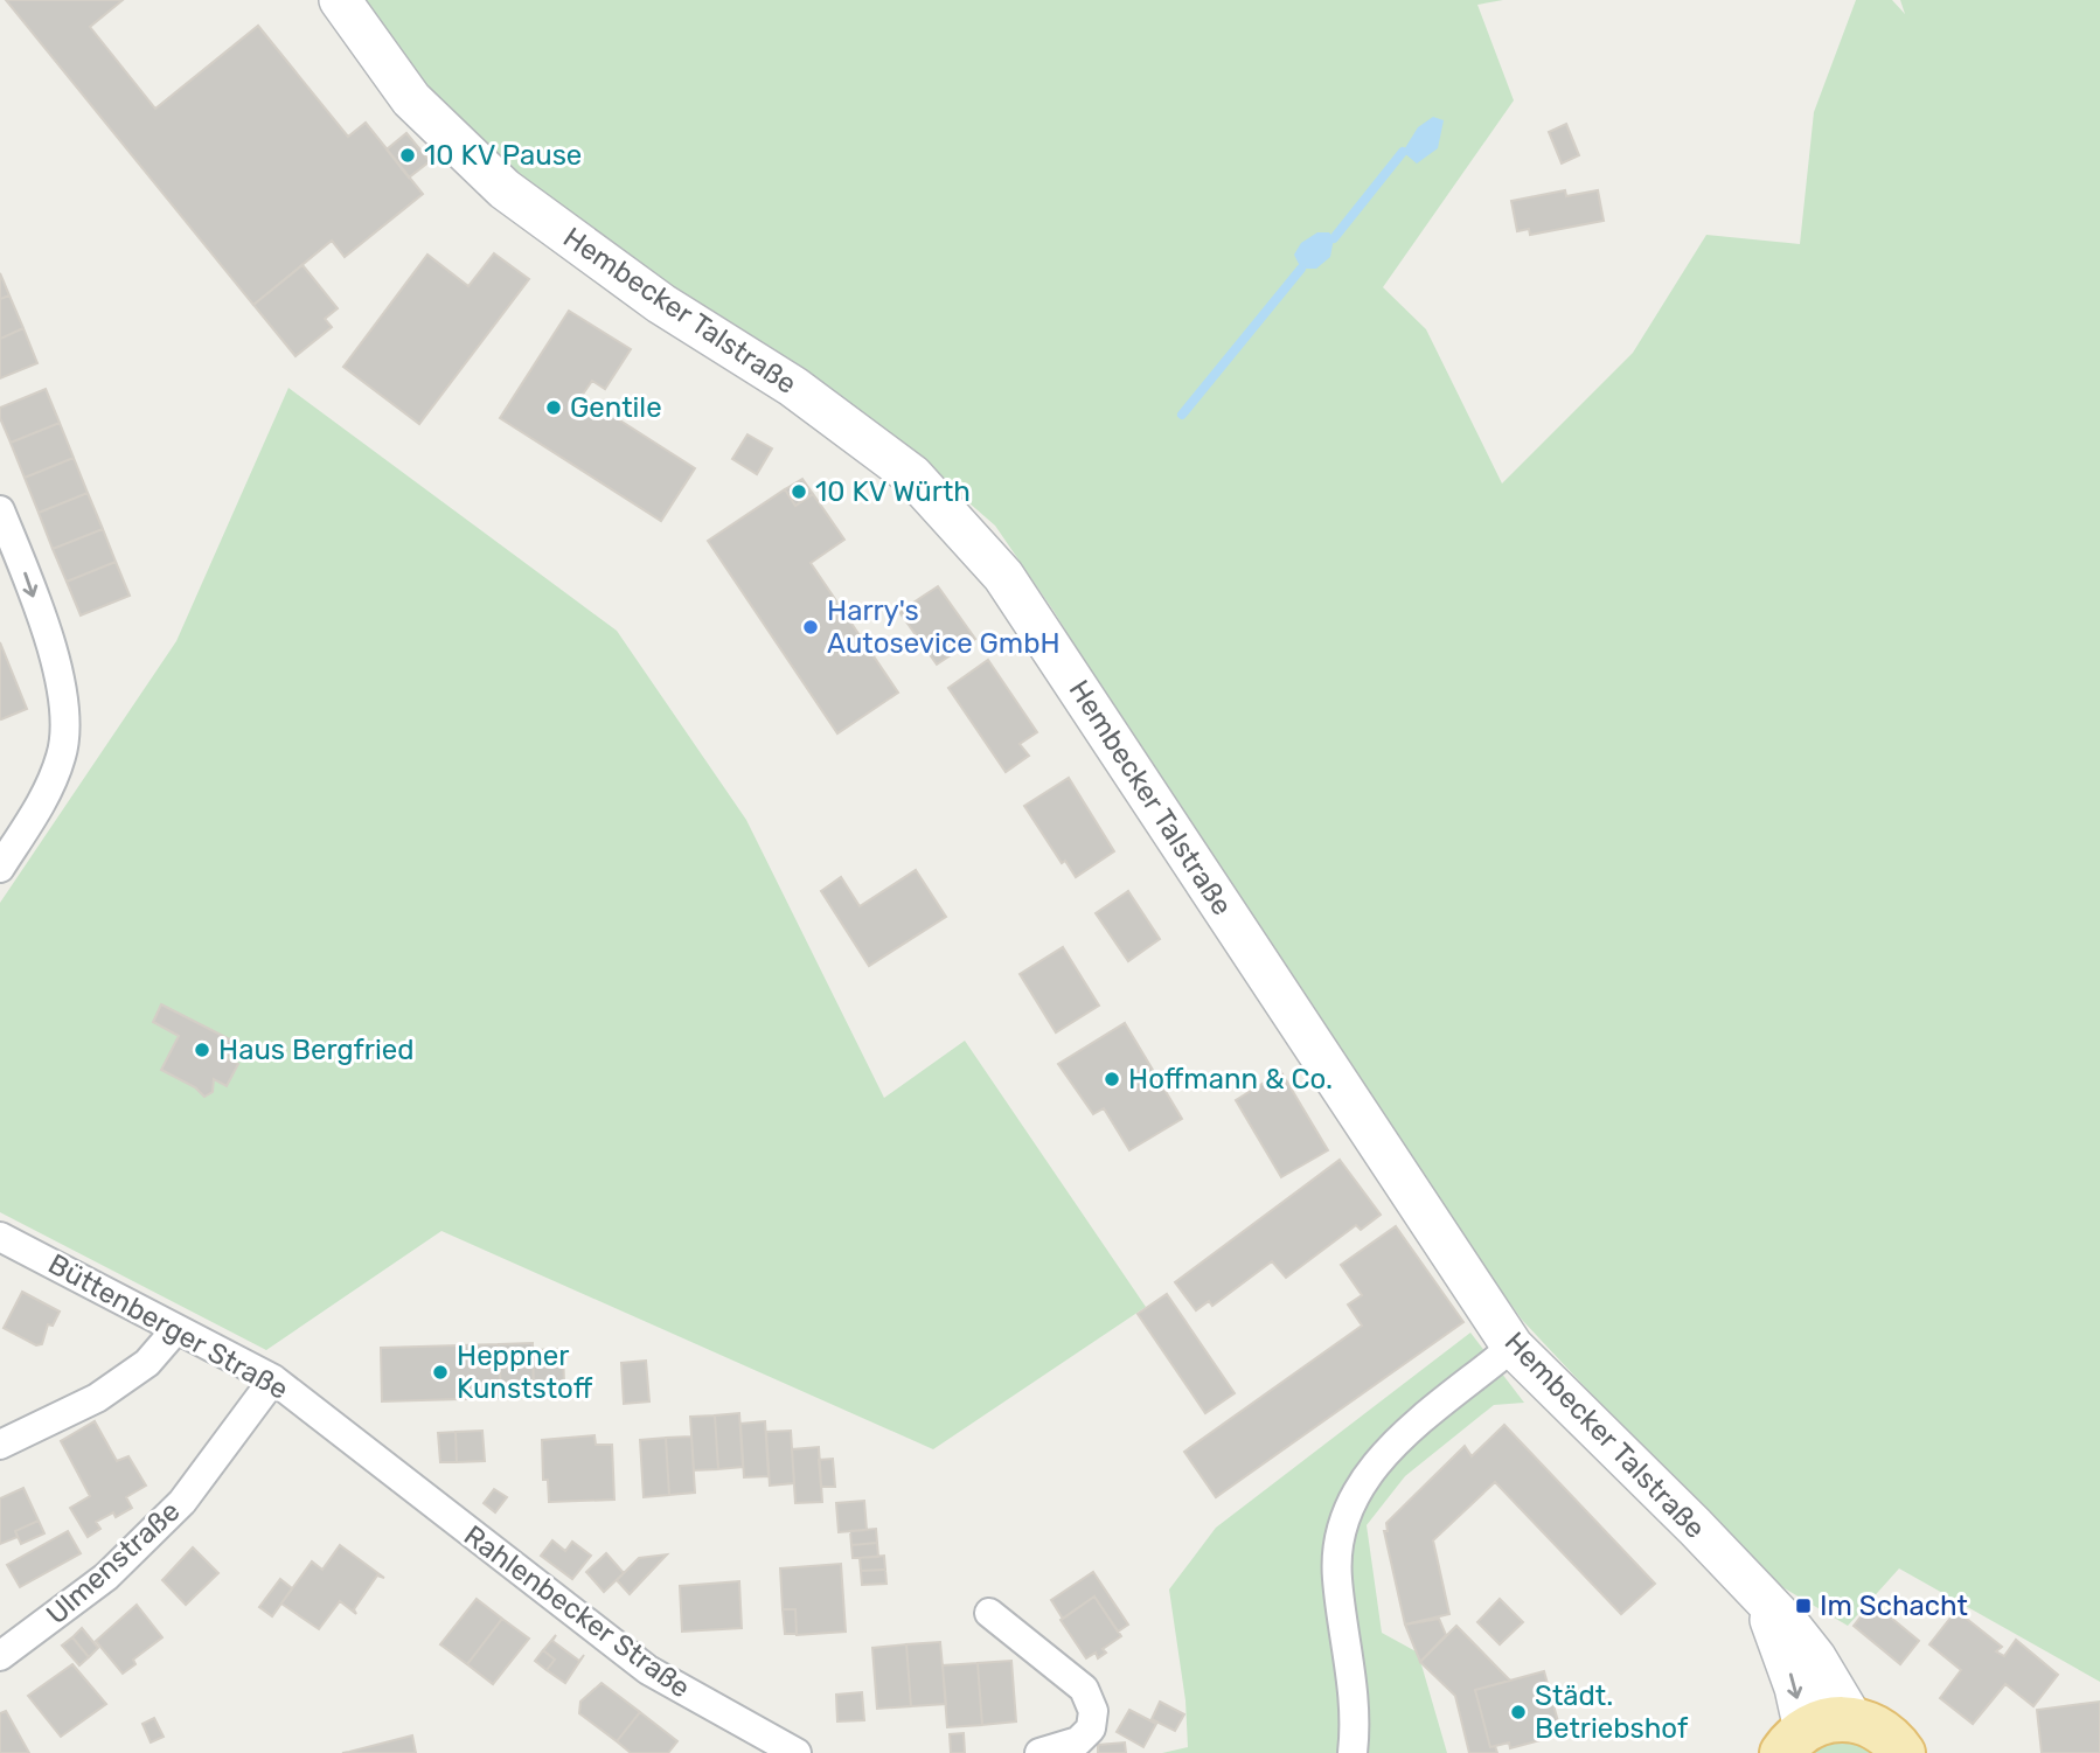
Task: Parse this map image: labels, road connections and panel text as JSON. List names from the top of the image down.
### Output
{
  "streets": {
    "street": [
      "Hembecker Talstraße",
      "Büttenberger Straße",
      "Ulmenstraße",
      "Rahlenbecker Straße"
    ]
  },
  "crossings": [
    ["Büttenberger Straße", "Ulmenstraße"],
    ["Büttenberger Straße", "Rahlenbecker Straße"]
  ],
  "places": {
    "other": [
      "10 KV Pause",
      "Gentile",
      "10 KV Würth",
      "Harry's Autosevice GmbH",
      "Haus Bergfried",
      "Hoffmann & Co.",
      "Heppner Kunststoff",
      "Städt. Betriebshof"
    ],
    "transit": ["Im Schacht"]
  }
}
